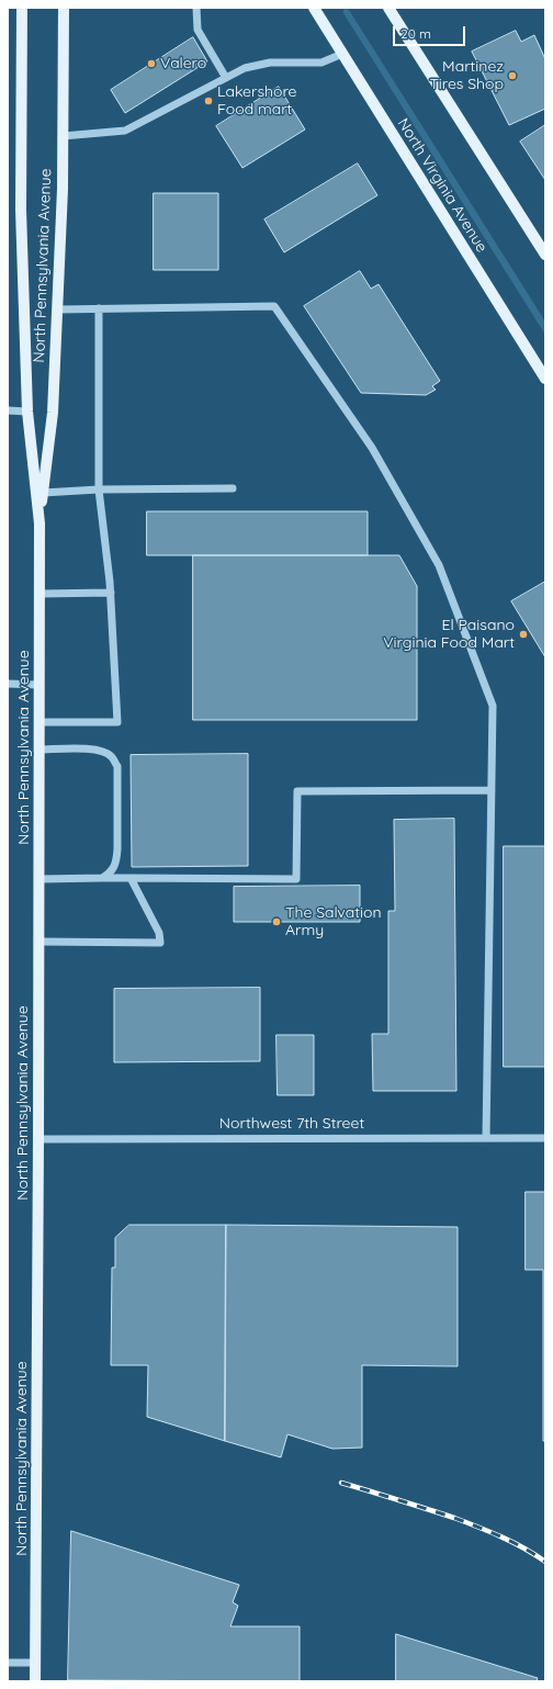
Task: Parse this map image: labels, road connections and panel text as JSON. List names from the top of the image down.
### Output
{
  "streets": {
    "main road": ["North Virginia Avenue", "North Pennsylvania Avenue"],
    "street": ["Northwest 7th Street"]
  },
  "crossings": [
    ["North Pennsylvania Avenue", "Northwest 7th Street"]
  ],
  "places": [
    "Valero",
    "Martinez Tires Shop",
    "Lakershore Food mart",
    "El Paisano Virginia Food Mart",
    "The Salvation Army"
  ],
  "scale_bar": "20 m"
}
